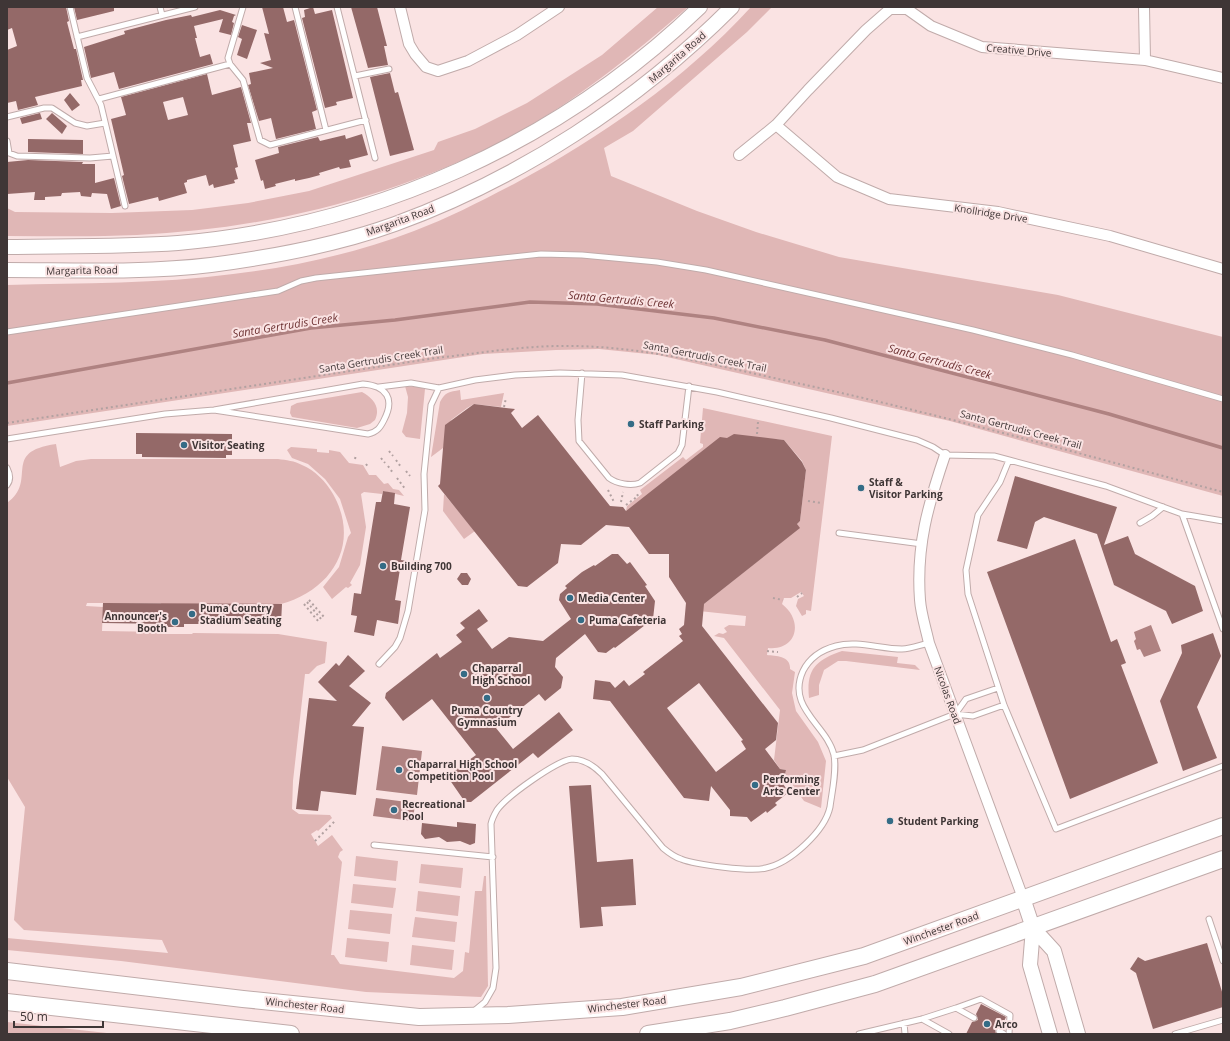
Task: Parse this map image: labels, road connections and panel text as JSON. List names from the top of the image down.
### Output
{
  "streets": {
    "main road": ["Margarita Road", "Nicolas Road", "Winchester Road"],
    "street": ["Creative Drive", "Knollridge Drive"],
    "path": ["Santa Gertrudis Creek Trail"]
  },
  "crossings": [
    ["Creative Drive", "Knollridge Drive"],
    ["Nicolas Road", "Winchester Road"]
  ],
  "water": ["Santa Gertrudis Creek"],
  "places": [
    "Staff Parking",
    "Visitor Seating",
    "Staff & Visitor Parking",
    "Building 700",
    "Media Center",
    "Puma Country Stadium Seating",
    "Puma Cafeteria",
    "Announcer's Booth",
    "Chaparral High School",
    "Puma Country Gymnasium",
    "Chaparral High School Competition Pool",
    "Performing Arts Center",
    "Recreational Pool",
    "Student Parking",
    "Arco"
  ],
  "scale_bar": "50 m"
}
